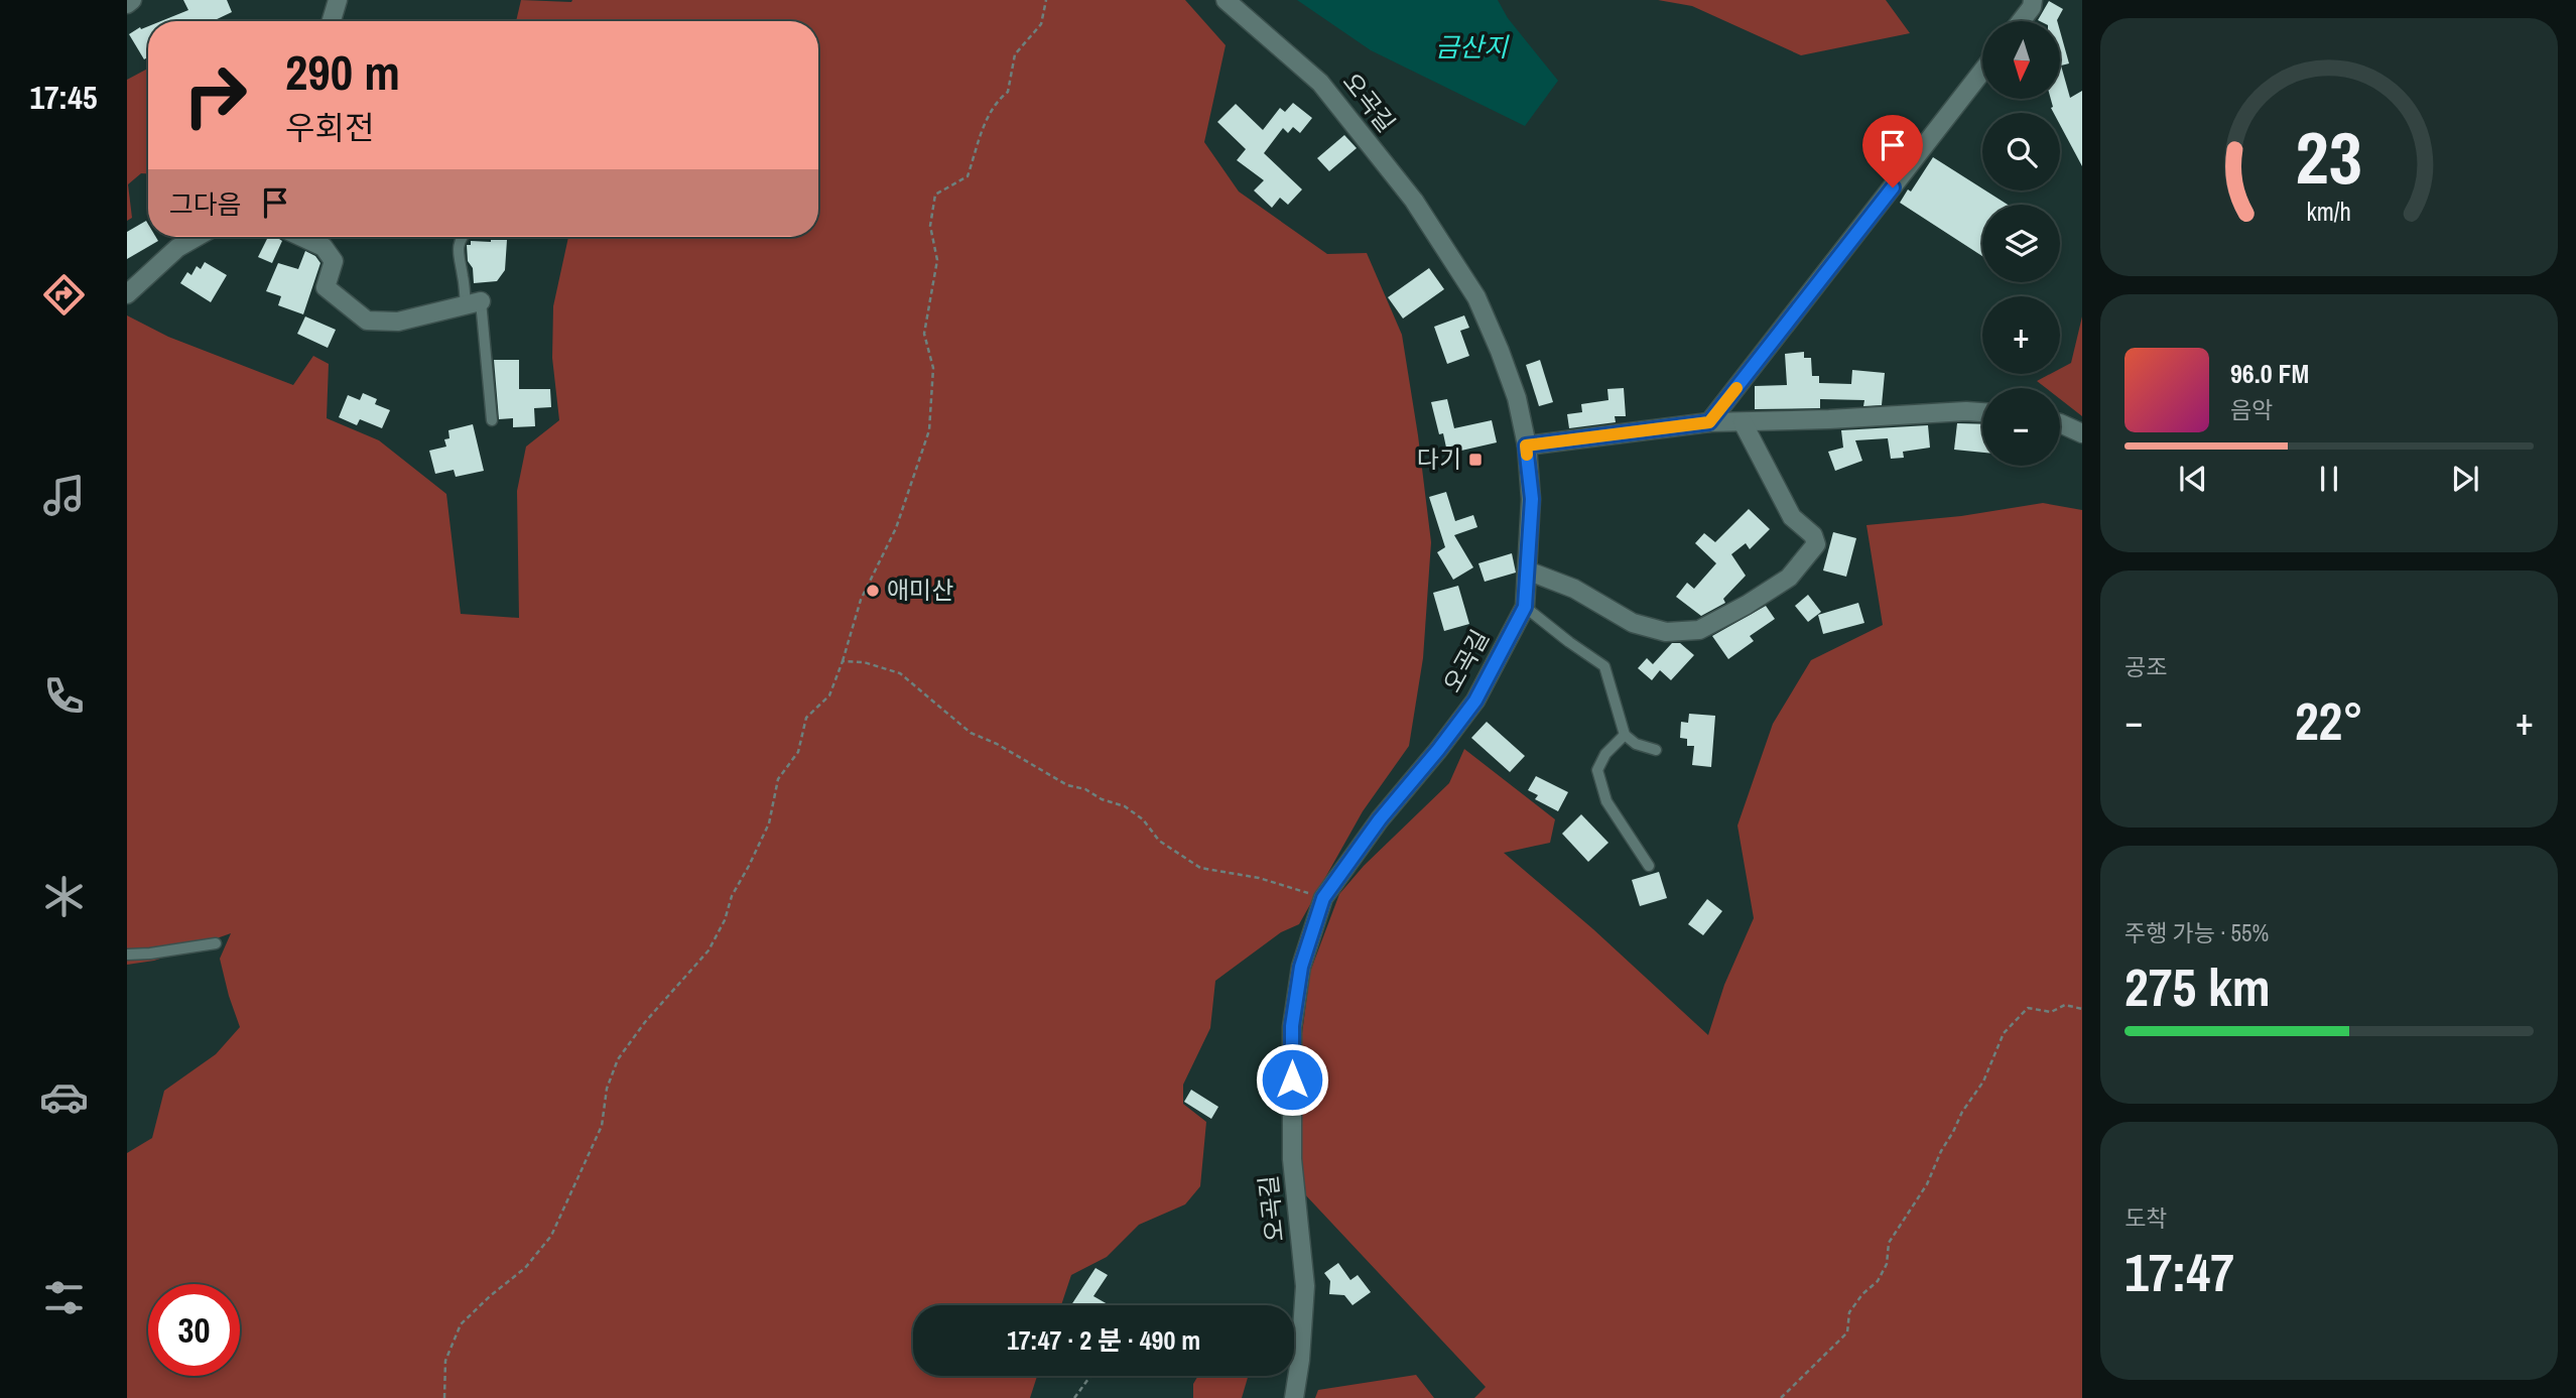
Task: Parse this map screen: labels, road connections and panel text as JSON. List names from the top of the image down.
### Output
{
  "streets": {
    "street": ["오곡길"]
  },
  "water": ["금산지"],
  "places": {
    "transit": ["다기"],
    "other": ["애미산"]
  },
  "north": "bottom",
  "page": {
    "tabs": "17:45",
    "map_buttons": ["+", "−"],
    "turn": ["290 m", "우회전"],
    "then": "그다음",
    "song": ["96.0 FM", "음악"],
    "tile": [
      "공조",
      ["주행 가능 · 55%", "275 km"],
      ["도착", "17:47"]
    ],
    "heat": ["−", "22°", "+"],
    "limit": "30",
    "trip": "17:47 · 2 분 · 490 m",
    "gauge": ["23", "km/h"]
  }
}
